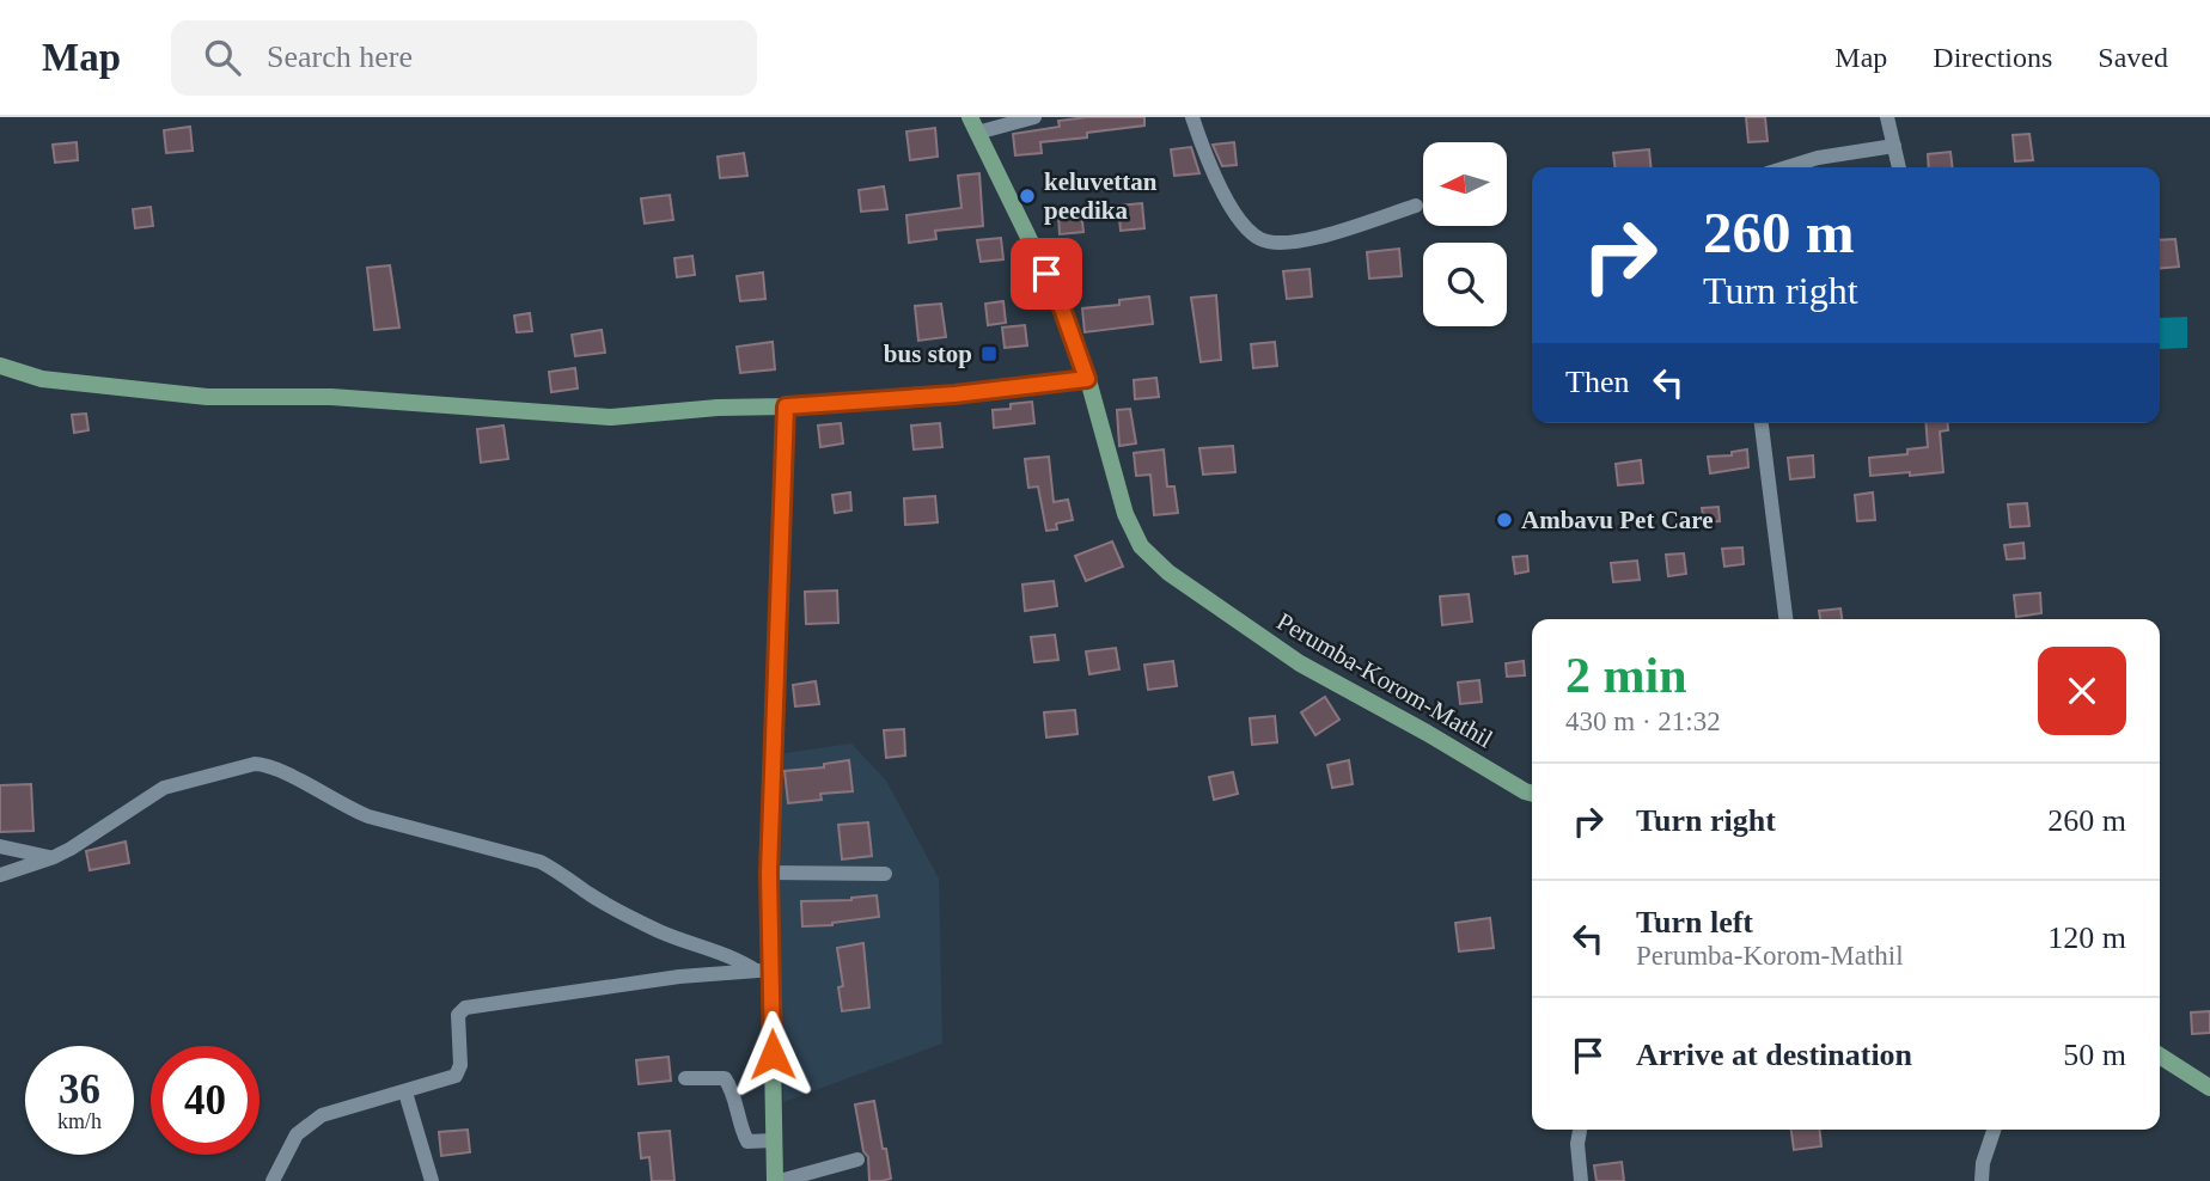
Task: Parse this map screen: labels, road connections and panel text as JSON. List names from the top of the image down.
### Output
{
  "streets": {
    "street": ["Perumba-Korom-Mathil"]
  },
  "places": {
    "other": ["keluvettan peedika", "Ambavu Pet Care"],
    "transit": ["bus stop"]
  },
  "north": "left",
  "page": {
    "header": "Map",
    "search": "Search here",
    "nav": ["Map", "Directions", "Saved"],
    "turn": ["260 m", "Turn right"],
    "then": "Then",
    "heading": ["2 min", "430 m · 21:32"],
    "list": [
      {
        "name": "Turn right",
        "value": "260 m"
      },
      {
        "name": "Turn left",
        "note": "Perumba-Korom-Mathil",
        "value": "120 m"
      },
      {
        "name": "Arrive at destination",
        "value": "50 m"
      }
    ],
    "speed": "36 km/h",
    "limit": "40"
  }
}
